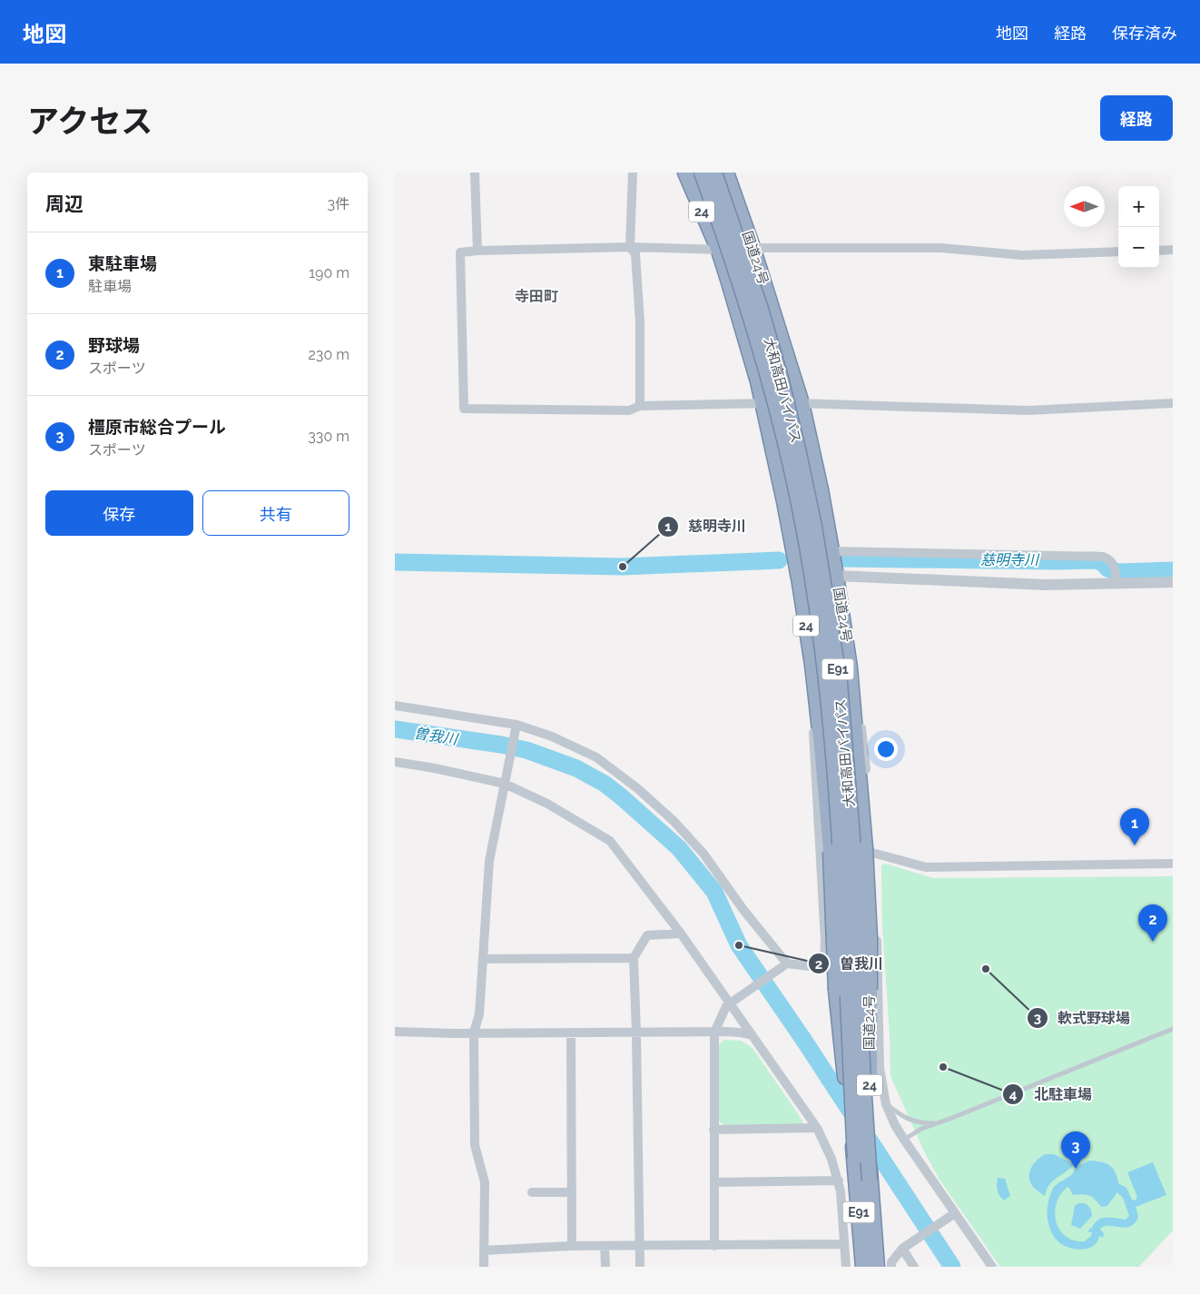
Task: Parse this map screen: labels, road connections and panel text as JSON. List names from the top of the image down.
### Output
{
  "streets": {
    "highway": [
      "24",
      "国道24号",
      "大和高田バイパス",
      "E91"
    ]
  },
  "crossings": [
    ["国道24号", "大和高田バイパス"]
  ],
  "districts": ["寺田町"],
  "water": ["慈明寺川", "曽我川"],
  "places": [
    "慈明寺川",
    "曽我川",
    "軟式野球場",
    "北駐車場"
  ],
  "north": "left",
  "page": {
    "header": "地図",
    "nav": ["地図", "経路", "保存済み"],
    "title": "アクセス",
    "buttons": [
      "経路",
      ["保存", "共有"]
    ],
    "heading": ["周辺", "3件"],
    "map_buttons": ["+", "−"],
    "list": [
      {
        "mark": "1",
        "name": "東駐車場",
        "note": "駐車場",
        "value": "190 m"
      },
      {
        "mark": "2",
        "name": "野球場",
        "note": "スポーツ",
        "value": "230 m"
      },
      {
        "mark": "3",
        "name": "橿原市総合プール",
        "note": "スポーツ",
        "value": "330 m"
      }
    ],
    "pins": ["1", "2", "3"]
  }
}
